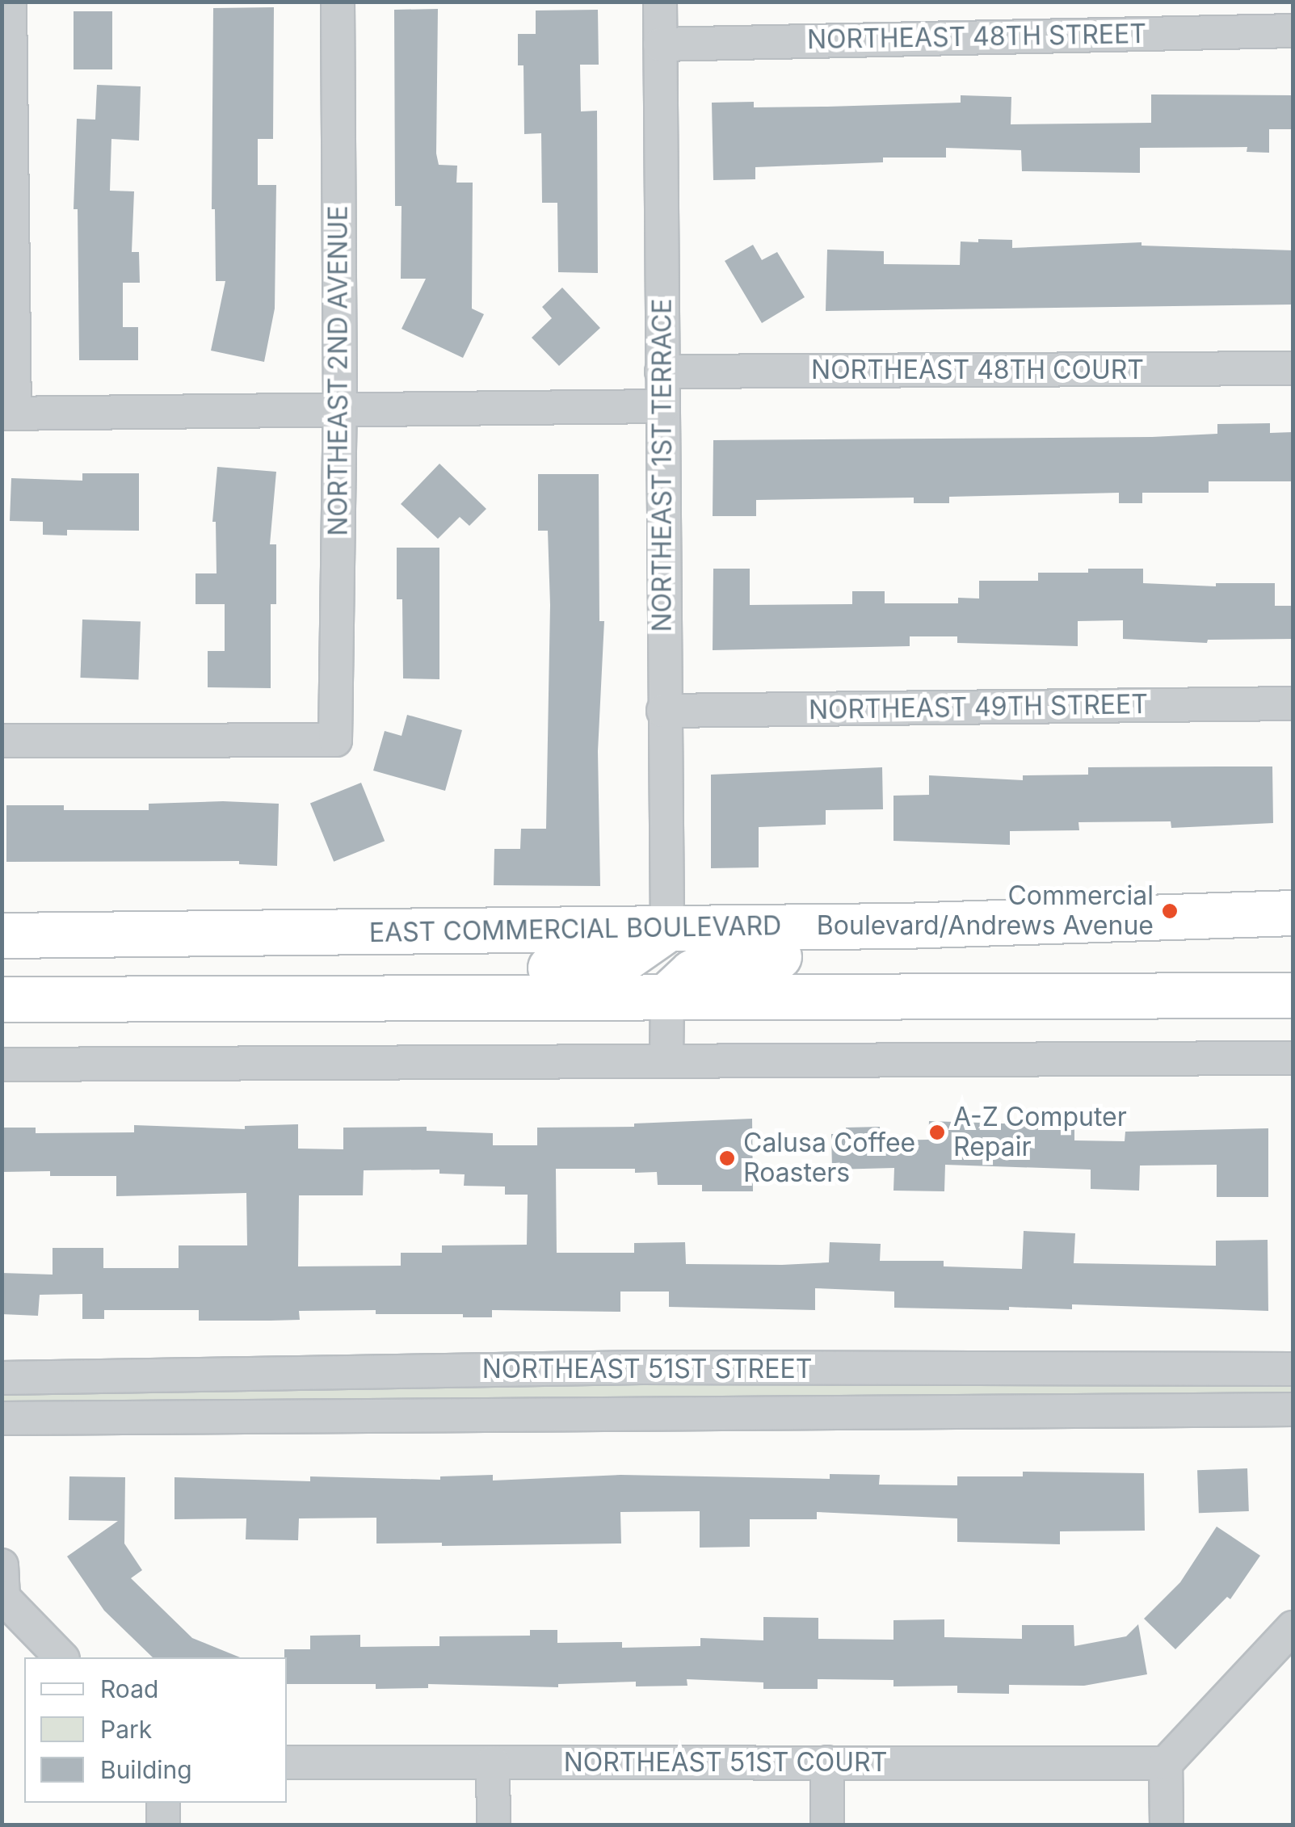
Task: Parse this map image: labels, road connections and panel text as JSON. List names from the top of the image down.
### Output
{
  "streets": {
    "main road": ["EAST COMMERCIAL BOULEVARD"],
    "street": [
      "NORTHEAST 48TH STREET",
      "NORTHEAST 48TH COURT",
      "NORTHEAST 2ND AVENUE",
      "NORTHEAST 1ST TERRACE",
      "NORTHEAST 49TH STREET",
      "NORTHEAST 51ST STREET",
      "NORTHEAST 51ST COURT"
    ]
  },
  "crossings": [
    ["NORTHEAST 48TH STREET", "NORTHEAST 1ST TERRACE"],
    ["NORTHEAST 48TH COURT", "NORTHEAST 1ST TERRACE"],
    ["NORTHEAST 1ST TERRACE", "NORTHEAST 49TH STREET"],
    ["NORTHEAST 1ST TERRACE", "EAST COMMERCIAL BOULEVARD"]
  ],
  "places": ["Commercial Boulevard/Andrews Avenue", "A-Z Computer Repair", "Calusa Coffee Roasters"],
  "legend": ["Road", "Park", "Building"]
}
